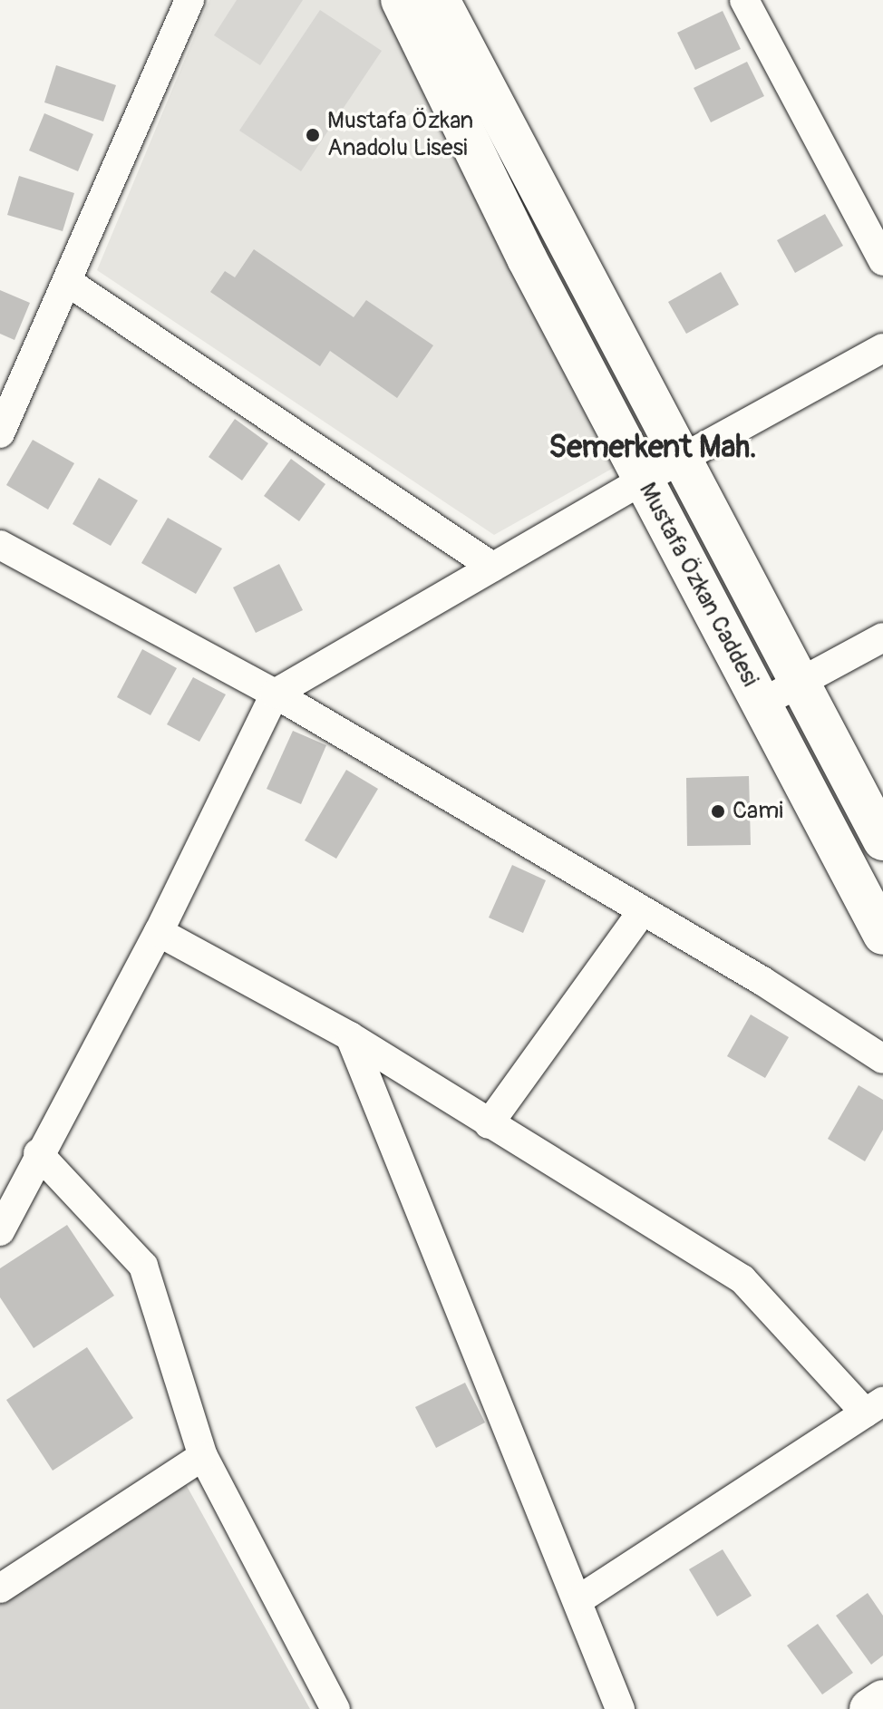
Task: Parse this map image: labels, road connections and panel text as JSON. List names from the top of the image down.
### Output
{
  "streets": {
    "main road": ["Mustafa Özkan Caddesi"]
  },
  "districts": ["Semerkent Mah."],
  "places": ["Mustafa Özkan Anadolu Lisesi", "Cami"]
}
